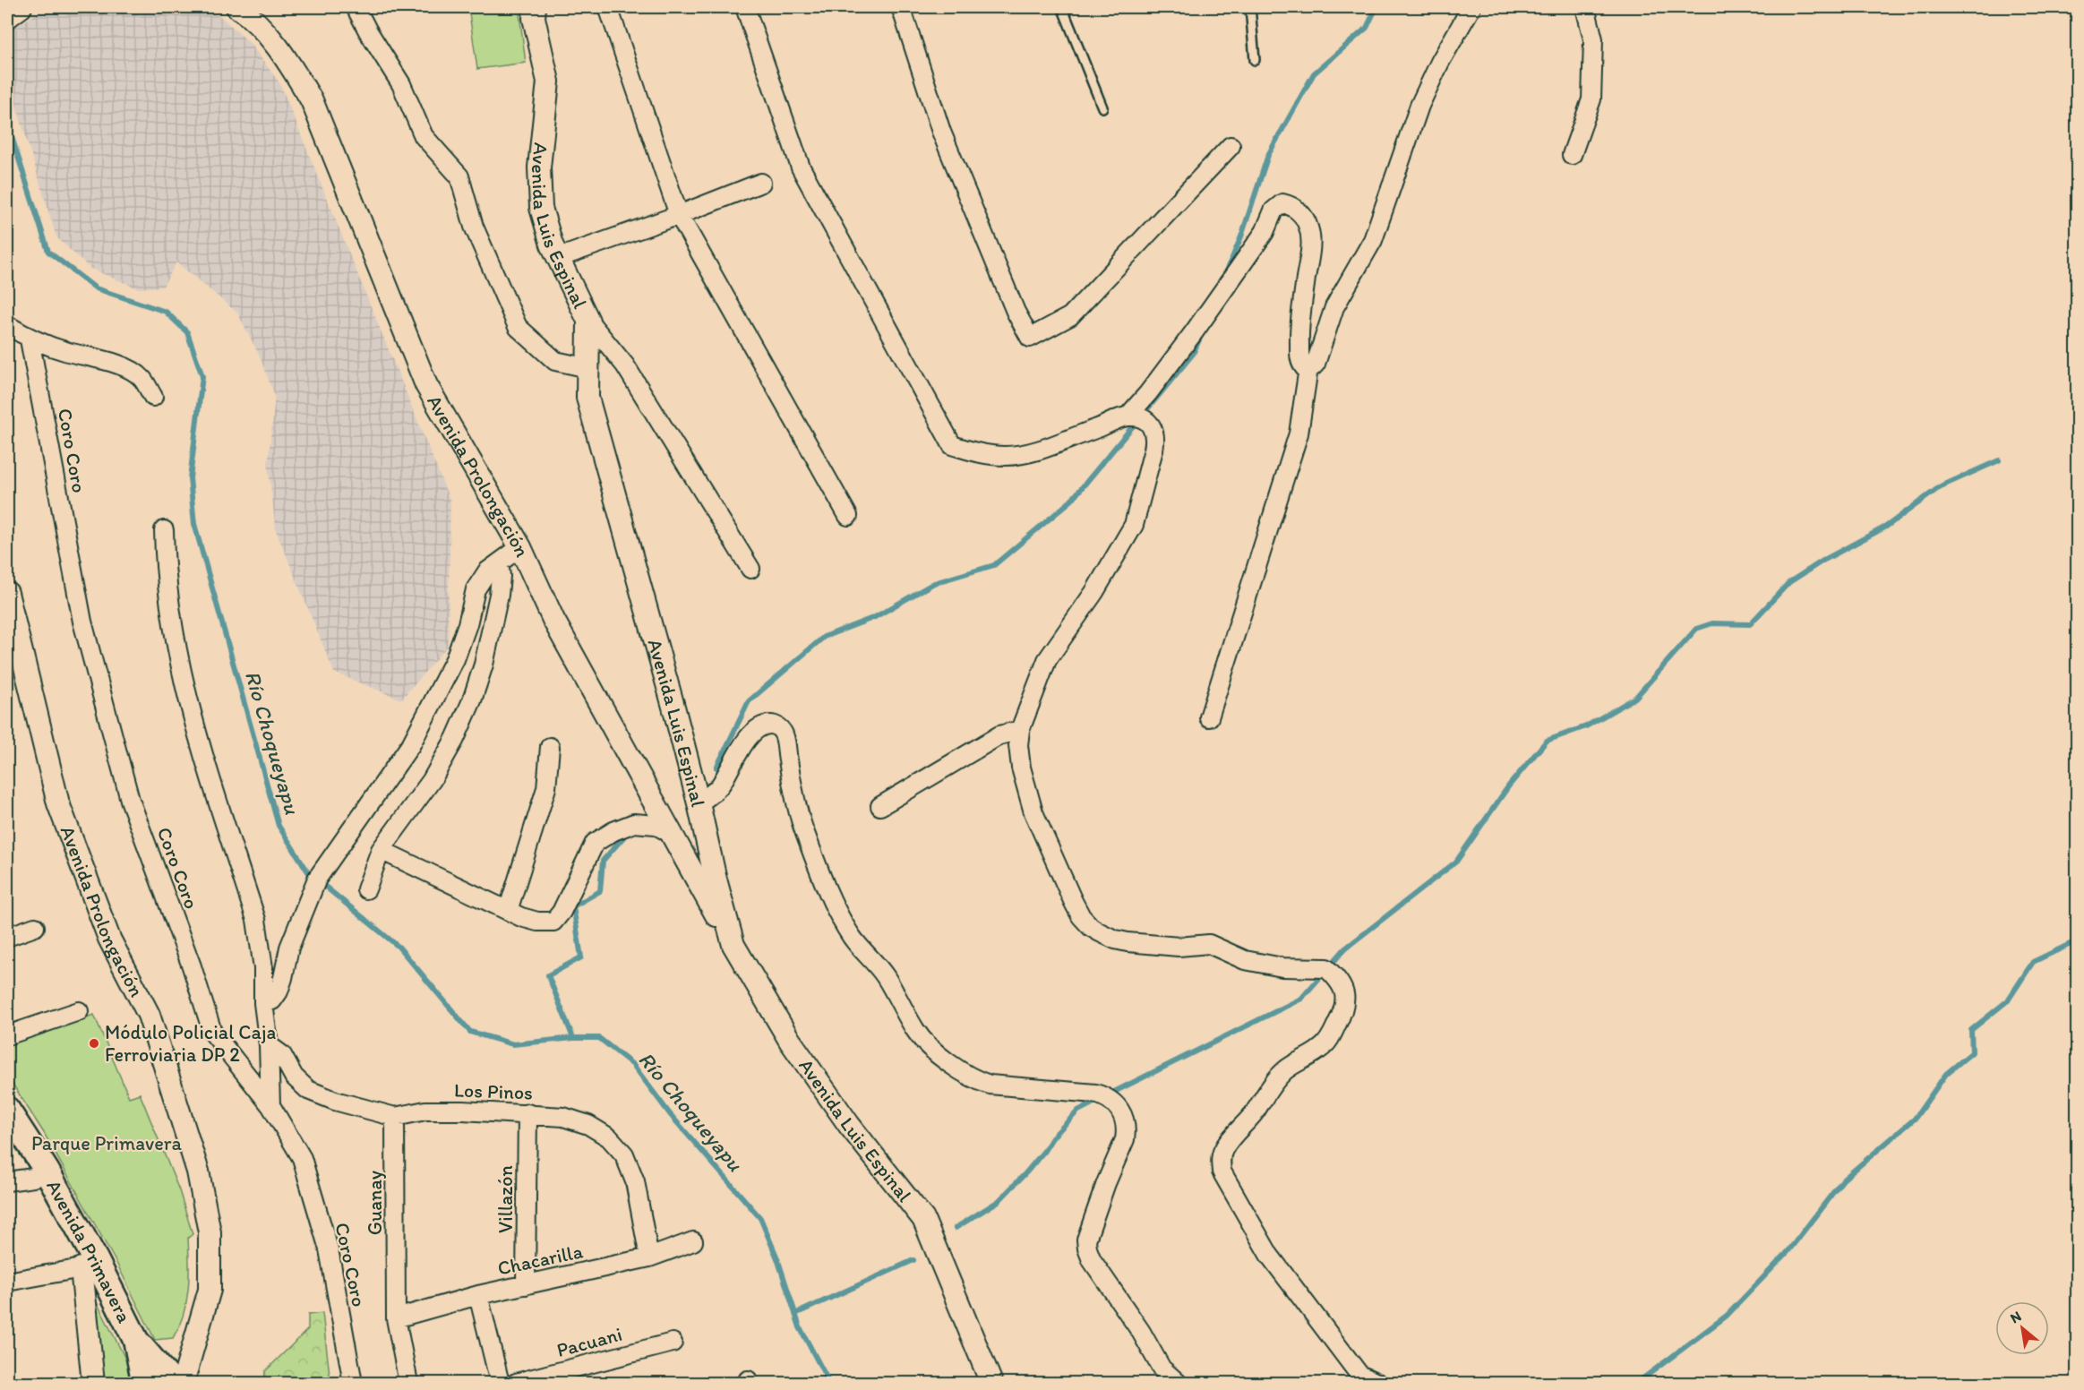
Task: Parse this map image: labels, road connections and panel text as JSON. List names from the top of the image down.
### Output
{
  "streets": {
    "main road": ["Avenida Primavera"],
    "street": [
      "Avenida Luis Espinal",
      "Coro Coro",
      "Avenida Prolongación",
      "Los Pinos",
      "Villazón",
      "Guanay",
      "Chacarilla",
      "Pacuani"
    ]
  },
  "crossings": [
    ["Avenida Luis Espinal", "Avenida Prolongación"],
    ["Avenida Prolongación", "Avenida Primavera"],
    ["Los Pinos", "Villazón"],
    ["Los Pinos", "Guanay"],
    ["Los Pinos", "Chacarilla"],
    ["Villazón", "Chacarilla"],
    ["Guanay", "Chacarilla"]
  ],
  "water": ["Río Choqueyapu"],
  "parks": ["Parque Primavera"],
  "places": ["Módulo Policial Caja Ferroviaria DP 2"],
  "north": "top left"
}
